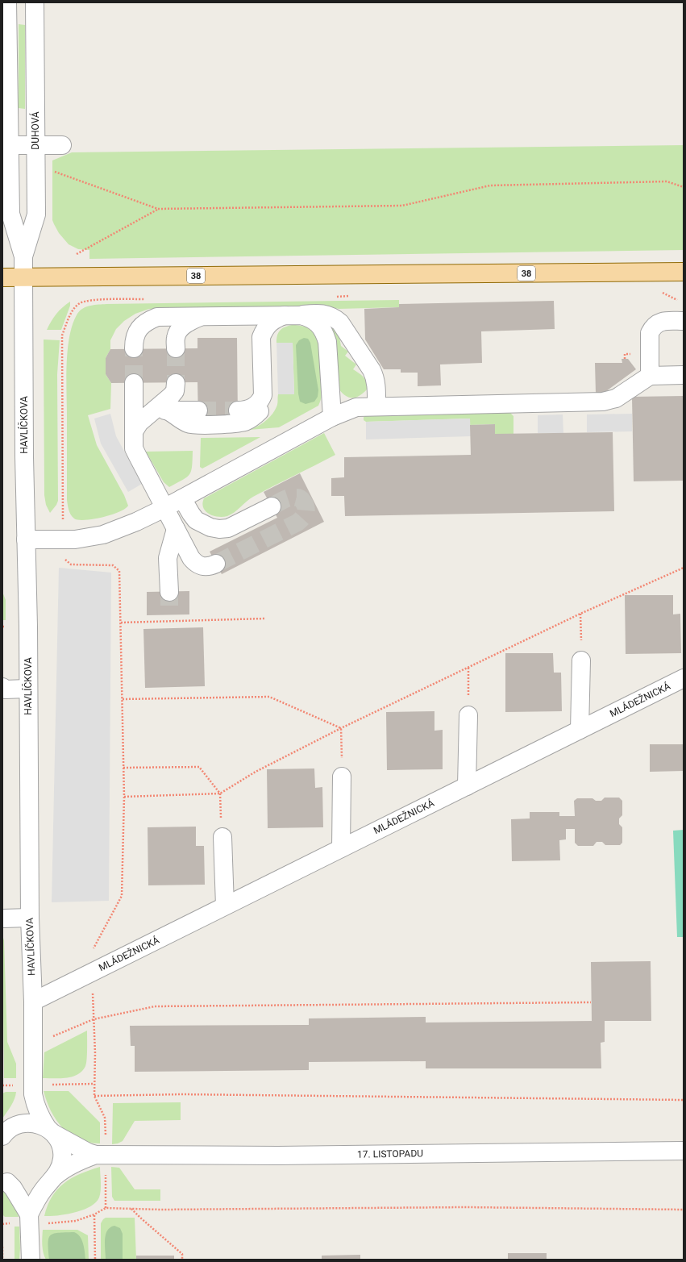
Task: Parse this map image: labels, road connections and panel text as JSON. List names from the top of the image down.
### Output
{
  "streets": {
    "main road": ["38"],
    "street": [
      "DUHOVÁ",
      "HAVLÍČKOVA",
      "MLÁDEŽNICKÁ",
      "17. LISTOPADU"
    ]
  },
  "crossings": [
    ["DUHOVÁ", "38"],
    ["DUHOVÁ", "HAVLÍČKOVA"],
    ["38", "HAVLÍČKOVA"],
    ["HAVLÍČKOVA", "MLÁDEŽNICKÁ"]
  ]
}
